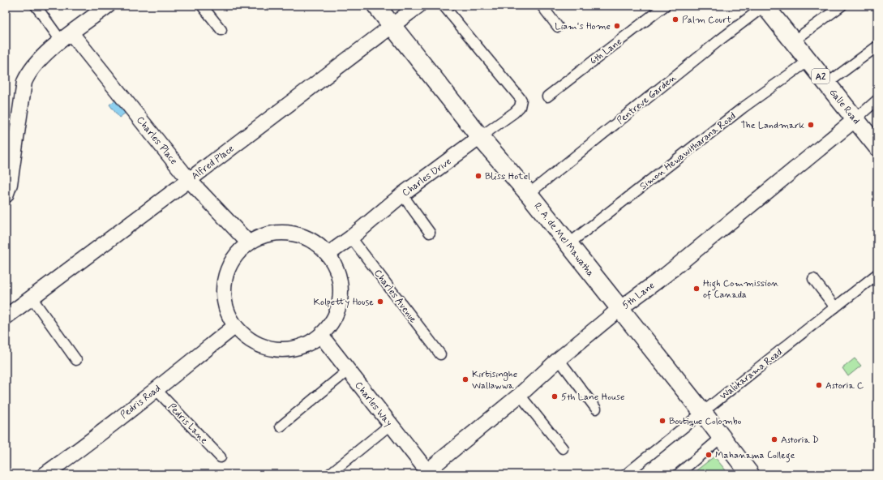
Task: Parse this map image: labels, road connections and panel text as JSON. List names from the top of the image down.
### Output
{
  "streets": {
    "highway": ["A2", "Galle Road", "R. A. de Mel Mawatha"],
    "street": [
      "6th Lane",
      "Pentreve Garden",
      "Charles Place",
      "Simon Hewawitharana Road",
      "Alfred Place",
      "Charles Drive",
      "5th Lane",
      "Charles Avenue",
      "Walukarama Road",
      "Pedris Road",
      "Charles Way",
      "Pedris Lane"
    ]
  },
  "crossings": [
    ["Pentreve Garden", "Galle Road"],
    ["Pentreve Garden", "R. A. de Mel Mawatha"],
    ["Galle Road", "Simon Hewawitharana Road"],
    ["Galle Road", "5th Lane"],
    ["Charles Place", "Alfred Place"],
    ["Simon Hewawitharana Road", "R. A. de Mel Mawatha"],
    ["Alfred Place", "R. A. de Mel Mawatha"],
    ["Charles Drive", "R. A. de Mel Mawatha"],
    ["Charles Drive", "Charles Avenue"],
    ["R. A. de Mel Mawatha", "5th Lane"],
    ["R. A. de Mel Mawatha", "Walukarama Road"],
    ["5th Lane", "Charles Way"],
    ["Pedris Road", "Pedris Lane"]
  ],
  "places": [
    "Palm Court",
    "Liam's Home",
    "The Landmark",
    "Bliss Hotel",
    "High Commission of Canada",
    "Kolpetty House",
    "Kirtisinghe Wallawwa",
    "Astoria C",
    "5th Lane House",
    "Boutique Colombo",
    "Astoria D",
    "Mahanama College"
  ]
}
